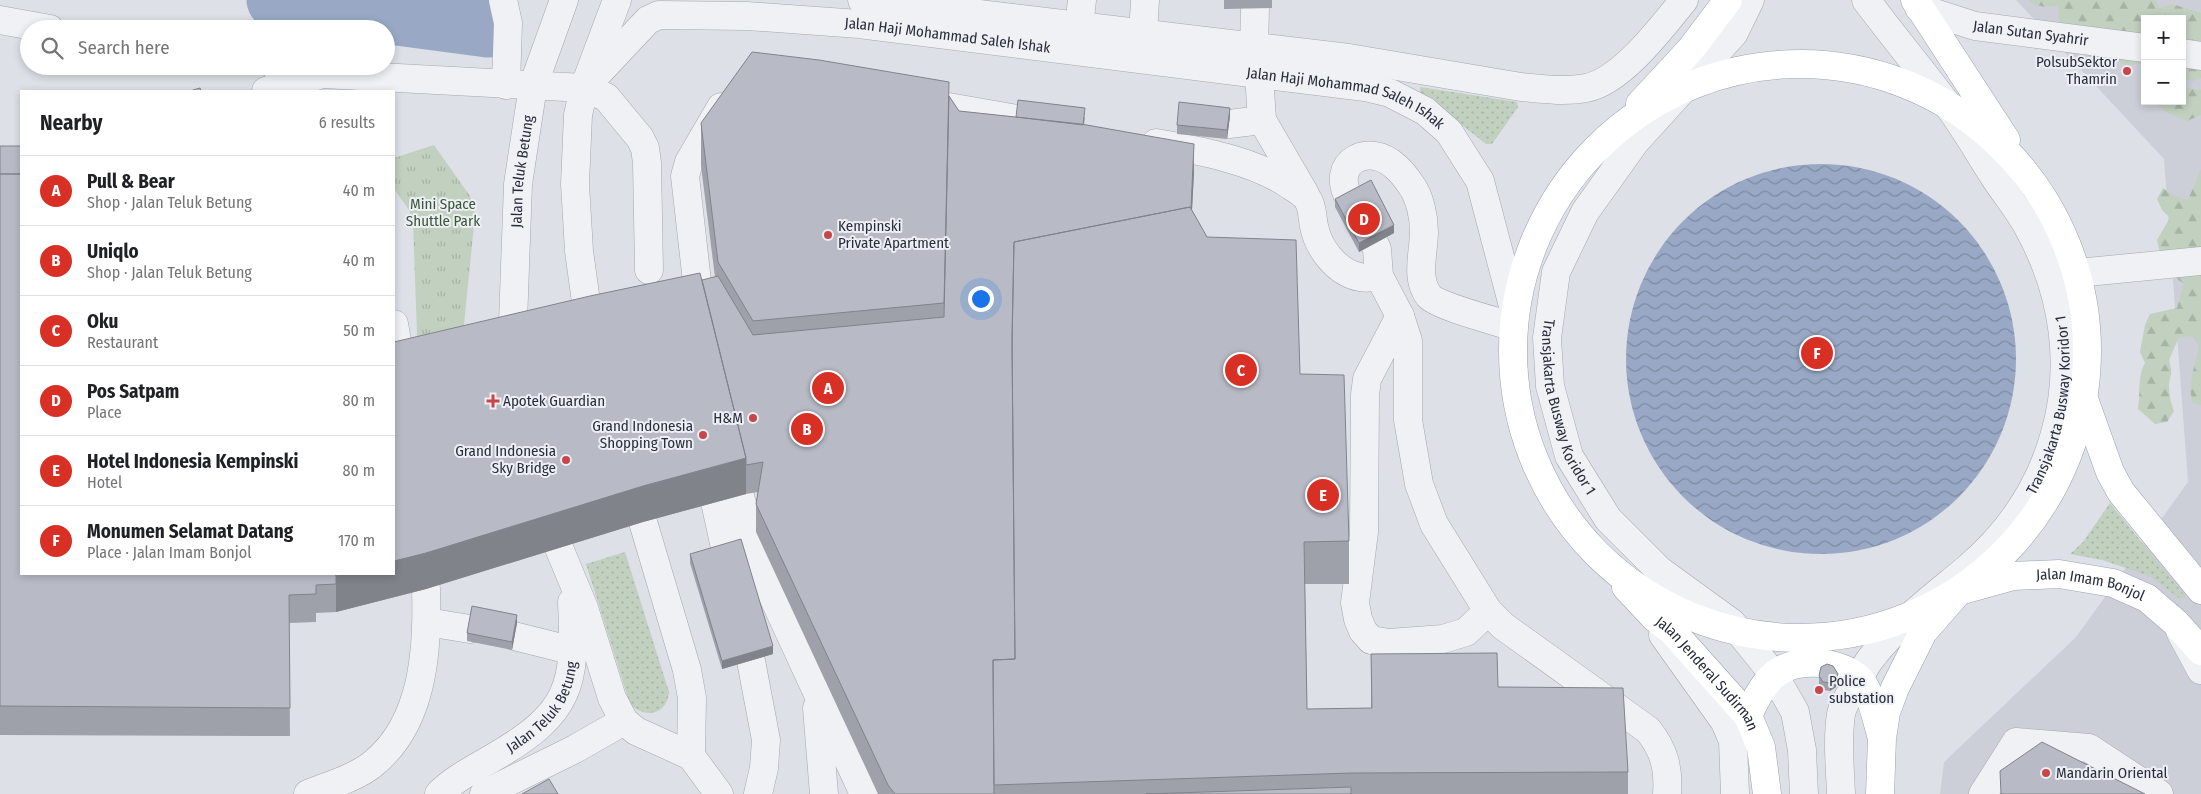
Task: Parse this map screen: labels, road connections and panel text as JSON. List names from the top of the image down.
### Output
{
  "streets": {
    "main road": ["Jalan Imam Bonjol", "Jalan Jenderal Sudirman"],
    "street": [
      "Jalan Sutan Syahrir",
      "Jalan Haji Mohammad Saleh Ishak",
      "Jalan Teluk Betung",
      "Transjakarta Busway Koridor 1"
    ]
  },
  "crossings": [
    ["Jalan Haji Mohammad Saleh Ishak", "Jalan Jenderal Sudirman"]
  ],
  "parks": ["Mini Space Shuttle Park"],
  "places": {
    "other": [
      "PolsubSektor Thamrin",
      "Kempinski Private Apartment",
      "H&M",
      "Grand Indonesia Shopping Town",
      "Grand Indonesia Sky Bridge",
      "Police substation",
      "Mandarin Oriental"
    ],
    "health": ["Apotek Guardian"]
  },
  "page": {
    "map_buttons": ["+", "−"],
    "search": "Search here",
    "heading": ["Nearby", "6 results"],
    "list": [
      {
        "mark": "A",
        "name": "Pull & Bear",
        "note": "Shop · Jalan Teluk Betung",
        "value": "40 m"
      },
      {
        "mark": "B",
        "name": "Uniqlo",
        "note": "Shop · Jalan Teluk Betung",
        "value": "40 m"
      },
      {
        "mark": "C",
        "name": "Oku",
        "note": "Restaurant",
        "value": "50 m"
      },
      {
        "mark": "D",
        "name": "Pos Satpam",
        "note": "Place",
        "value": "80 m"
      },
      {
        "mark": "E",
        "name": "Hotel Indonesia Kempinski",
        "note": "Hotel",
        "value": "80 m"
      },
      {
        "mark": "F",
        "name": "Monumen Selamat Datang",
        "note": "Place · Jalan Imam Bonjol",
        "value": "170 m"
      }
    ],
    "pins": [
      "D",
      "F",
      "C",
      "A",
      "B",
      "E"
    ]
  }
}
